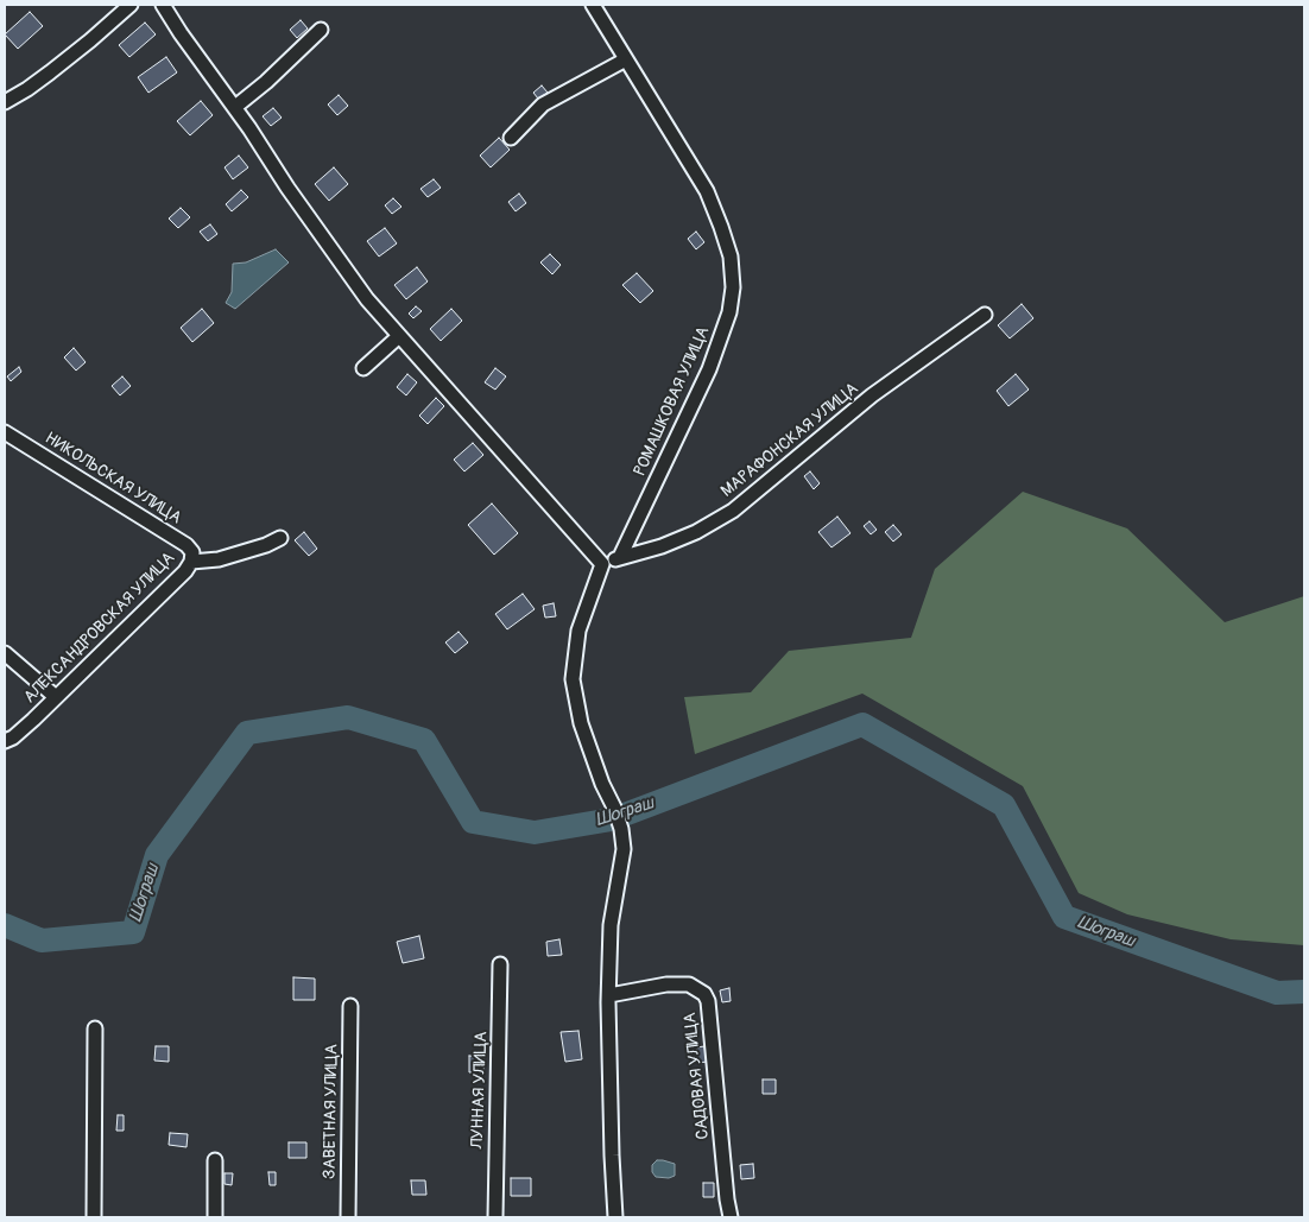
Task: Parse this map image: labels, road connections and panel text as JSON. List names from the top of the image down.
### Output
{
  "streets": {
    "street": [
      "РОМАШКОВАЯ УЛИЦА",
      "МАРАФОНСКАЯ УЛИЦА",
      "НИКОЛЬСКАЯ УЛИЦА",
      "АЛЕКСАНДРОВСКАЯ УЛИЦА",
      "САДОВАЯ УЛИЦА",
      "ЛУННАЯ УЛИЦА",
      "ЗАВЕТНАЯ УЛИЦА"
    ]
  },
  "crossings": [
    ["РОМАШКОВАЯ УЛИЦА", "МАРАФОНСКАЯ УЛИЦА"],
    ["НИКОЛЬСКАЯ УЛИЦА", "АЛЕКСАНДРОВСКАЯ УЛИЦА"]
  ],
  "water": ["Шограш"]
}
